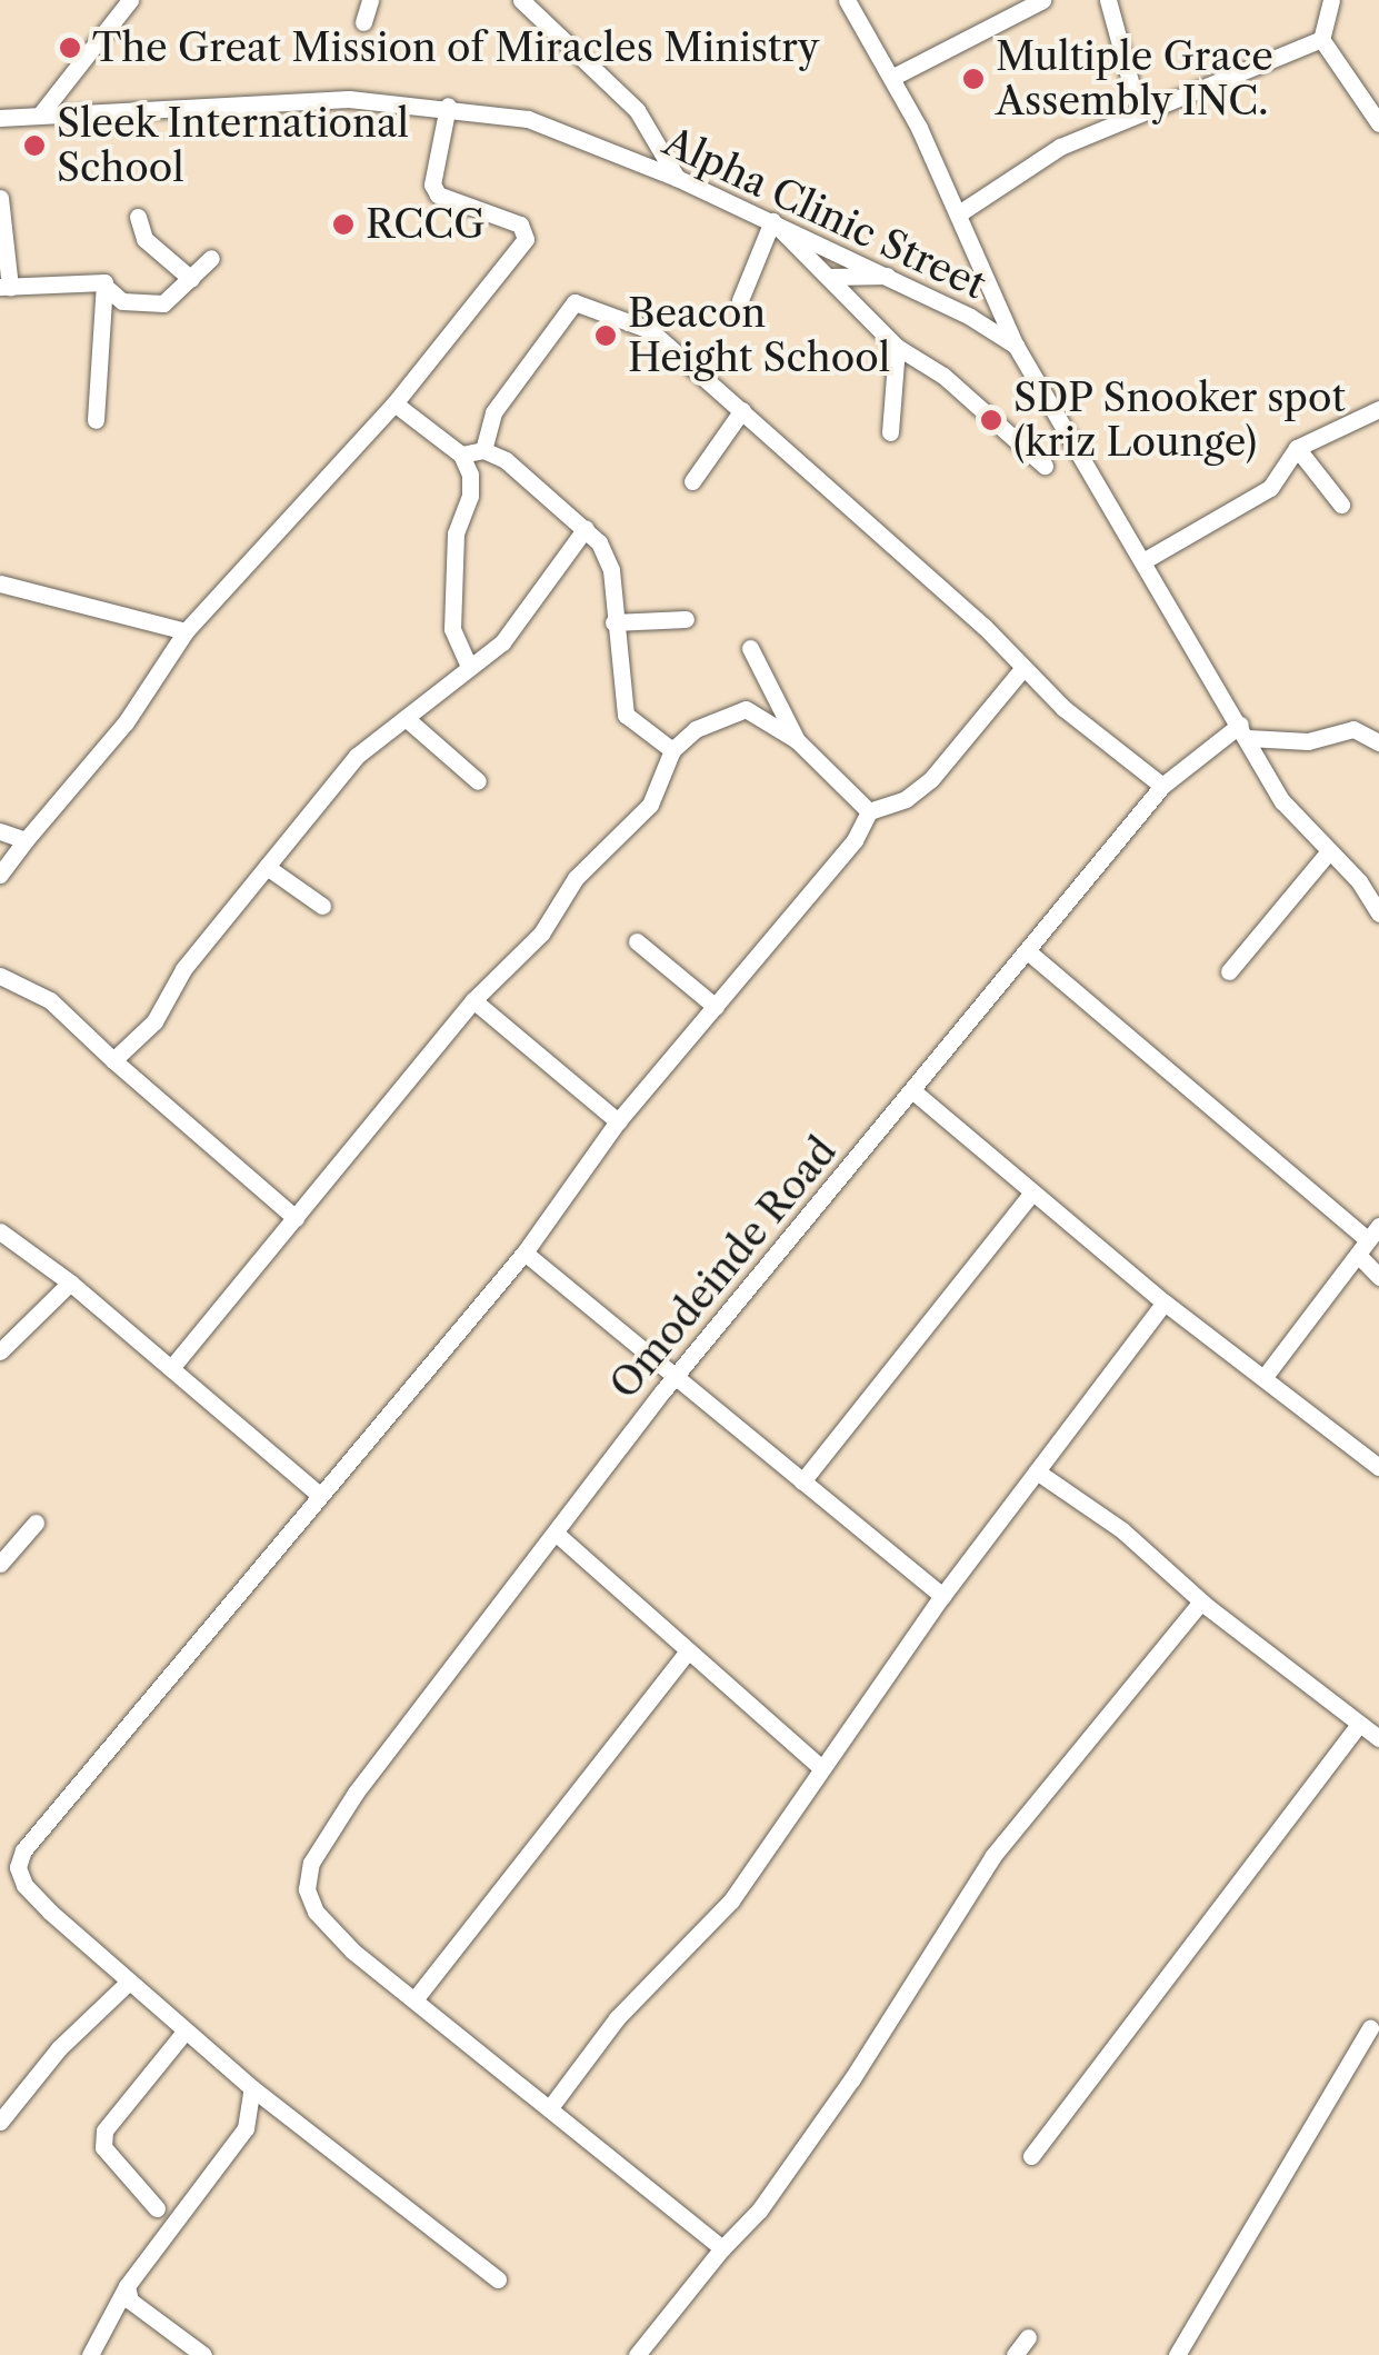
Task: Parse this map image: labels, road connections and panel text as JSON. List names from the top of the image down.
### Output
{
  "streets": {
    "street": ["Alpha Clinic Street", "Omodeinde Road"]
  },
  "crossings": [
    ["Alpha Clinic Street", "Omodeinde Road"]
  ],
  "places": [
    "The Great Mission of Miracles Ministry",
    "Multiple Grace Assembly INC.",
    "Sleek International School",
    "RCCG",
    "Beacon Height School",
    "SDP Snooker spot (kriz Lounge)"
  ]
}
